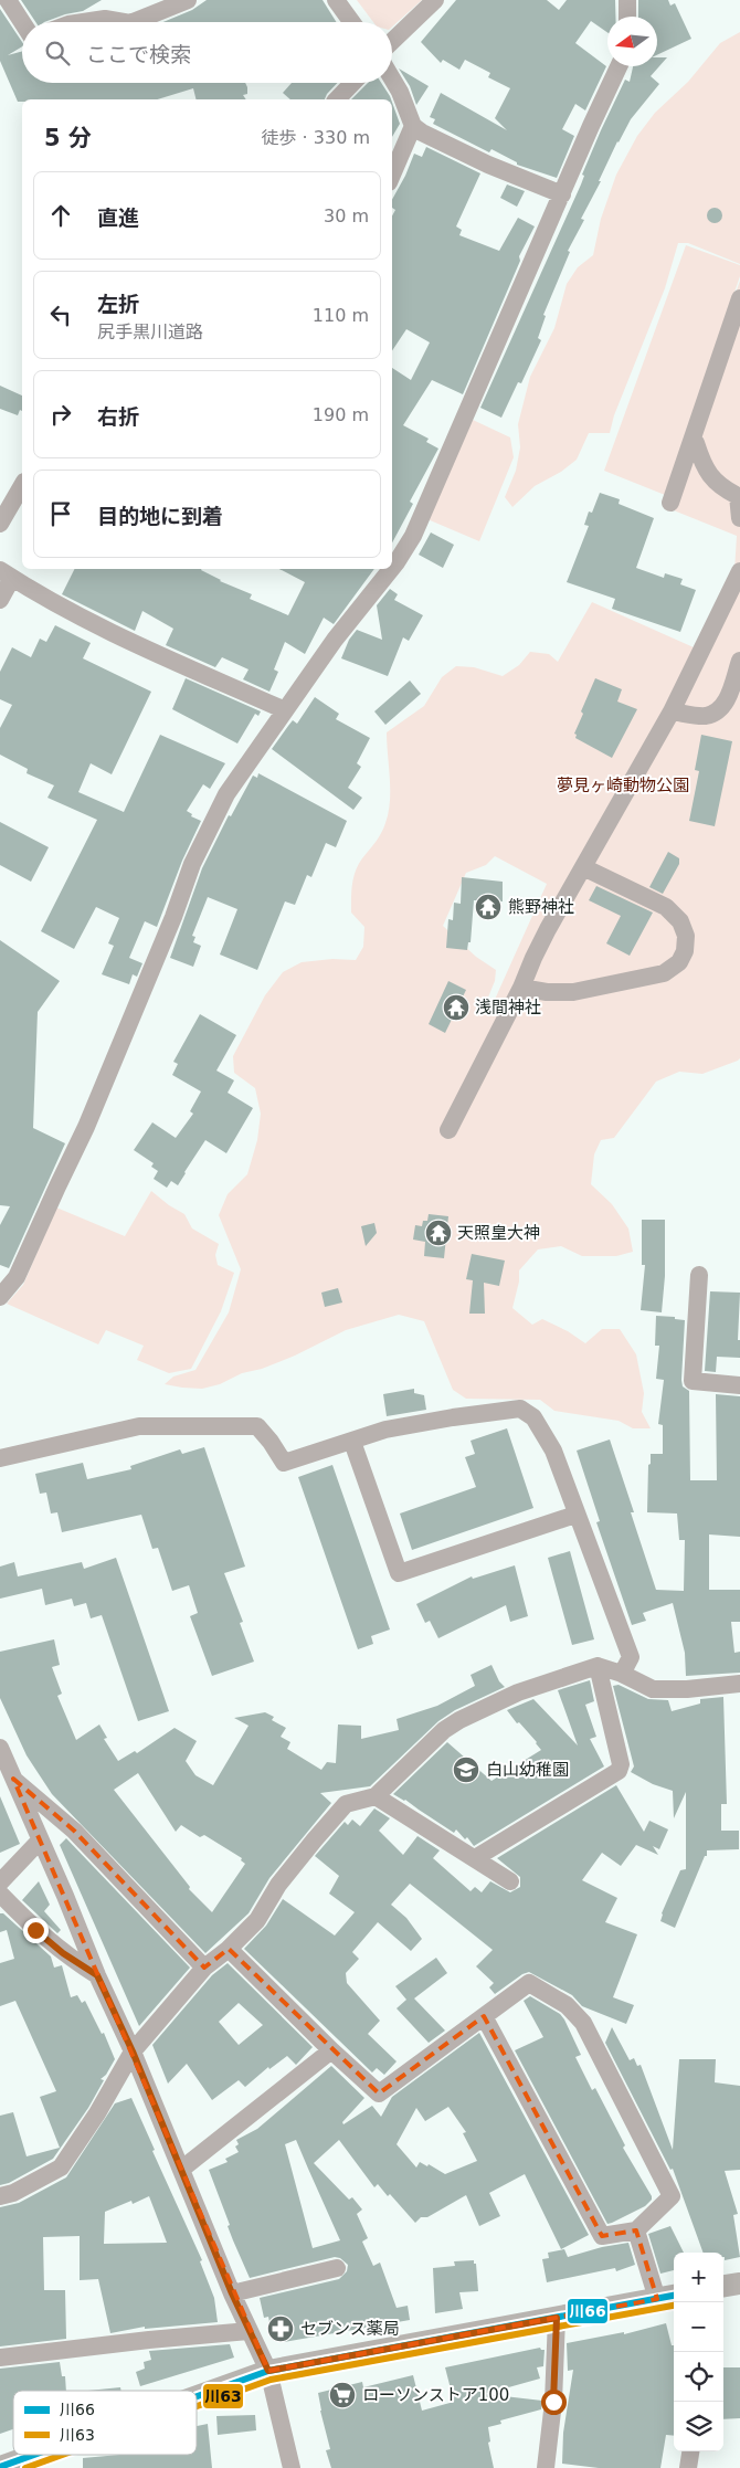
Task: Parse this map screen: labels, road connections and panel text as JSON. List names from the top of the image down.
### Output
{
  "parks": ["夢見ヶ崎動物公園"],
  "places": {
    "temple": ["熊野神社", "浅間神社", "天照皇大神"],
    "school or university": ["白山幼稚園"],
    "pharmacy": ["セブンス薬局"],
    "supermarket": ["ローソンストア100"]
  },
  "lines": ["transit line 川66", "transit line 川63"],
  "legend": ["川66", "川63"],
  "north": "left",
  "page": {
    "search": "ここで検索",
    "heading": ["5 分", "徒歩 · 330 m"],
    "list": [
      ["直進", "30 m"],
      ["左折", "尻手黒川道路", "110 m"],
      ["右折", "190 m"],
      "目的地に到着"
    ],
    "map_buttons": ["+", "−"]
  }
}
